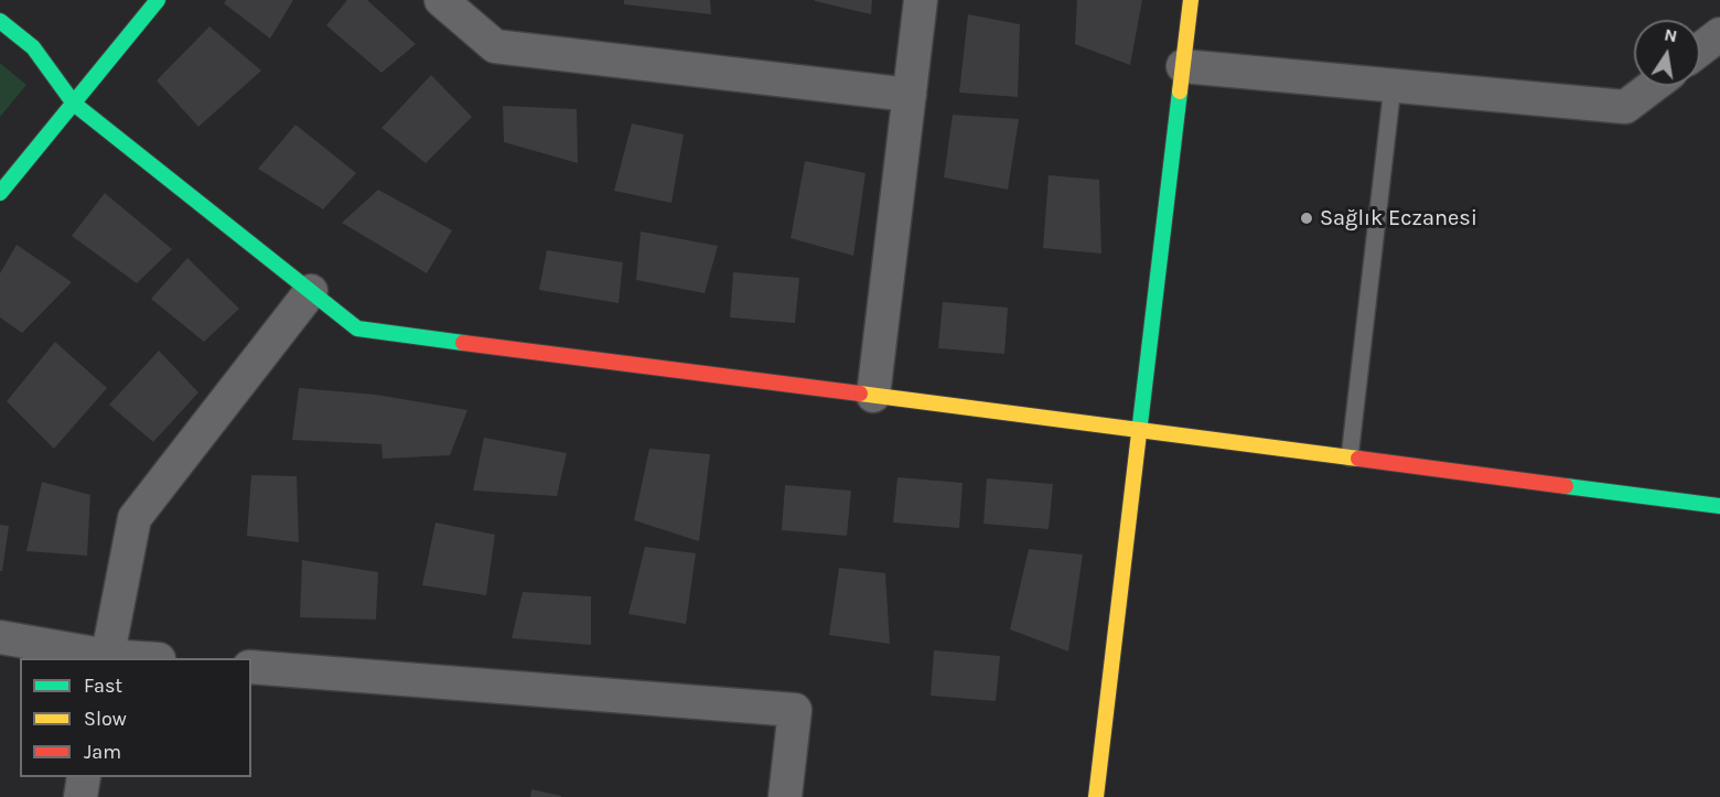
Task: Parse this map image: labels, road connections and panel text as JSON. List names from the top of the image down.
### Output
{
  "places": ["Sağlık Eczanesi"],
  "legend": ["Fast", "Slow", "Jam"],
  "north": "top"
}
